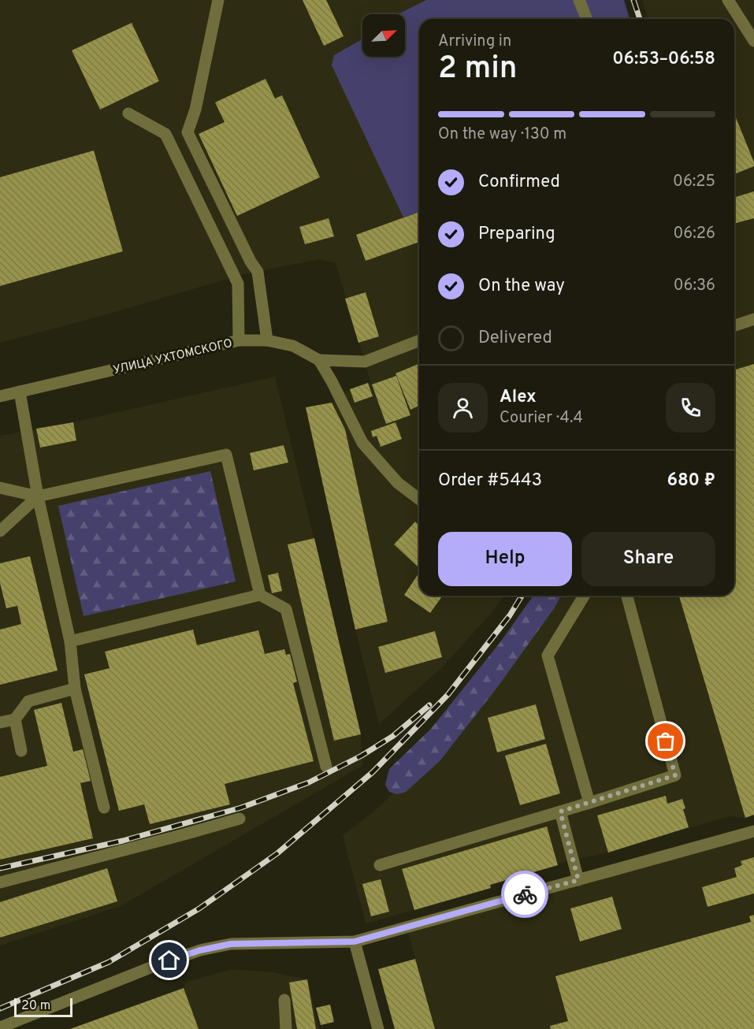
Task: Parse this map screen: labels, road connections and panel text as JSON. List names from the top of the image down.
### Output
{
  "streets": {
    "street": ["УЛИЦА УХТОМСКОГО"]
  },
  "scale_bar": "20 m",
  "north": "top right",
  "page": {
    "heading": ["2 min", "Arriving in", "06:53–06:58"],
    "panel": [
      "Alex",
      "Courier · 4.4",
      "Order #5443",
      "680 ₽"
    ],
    "bar": "On the way · 130 m",
    "list": [
      ["Confirmed", "06:25"],
      ["Preparing", "06:26"],
      ["On the way", "06:36"],
      "Delivered"
    ],
    "buttons": ["Help", "Share"],
    "scale": "20 m"
  }
}
